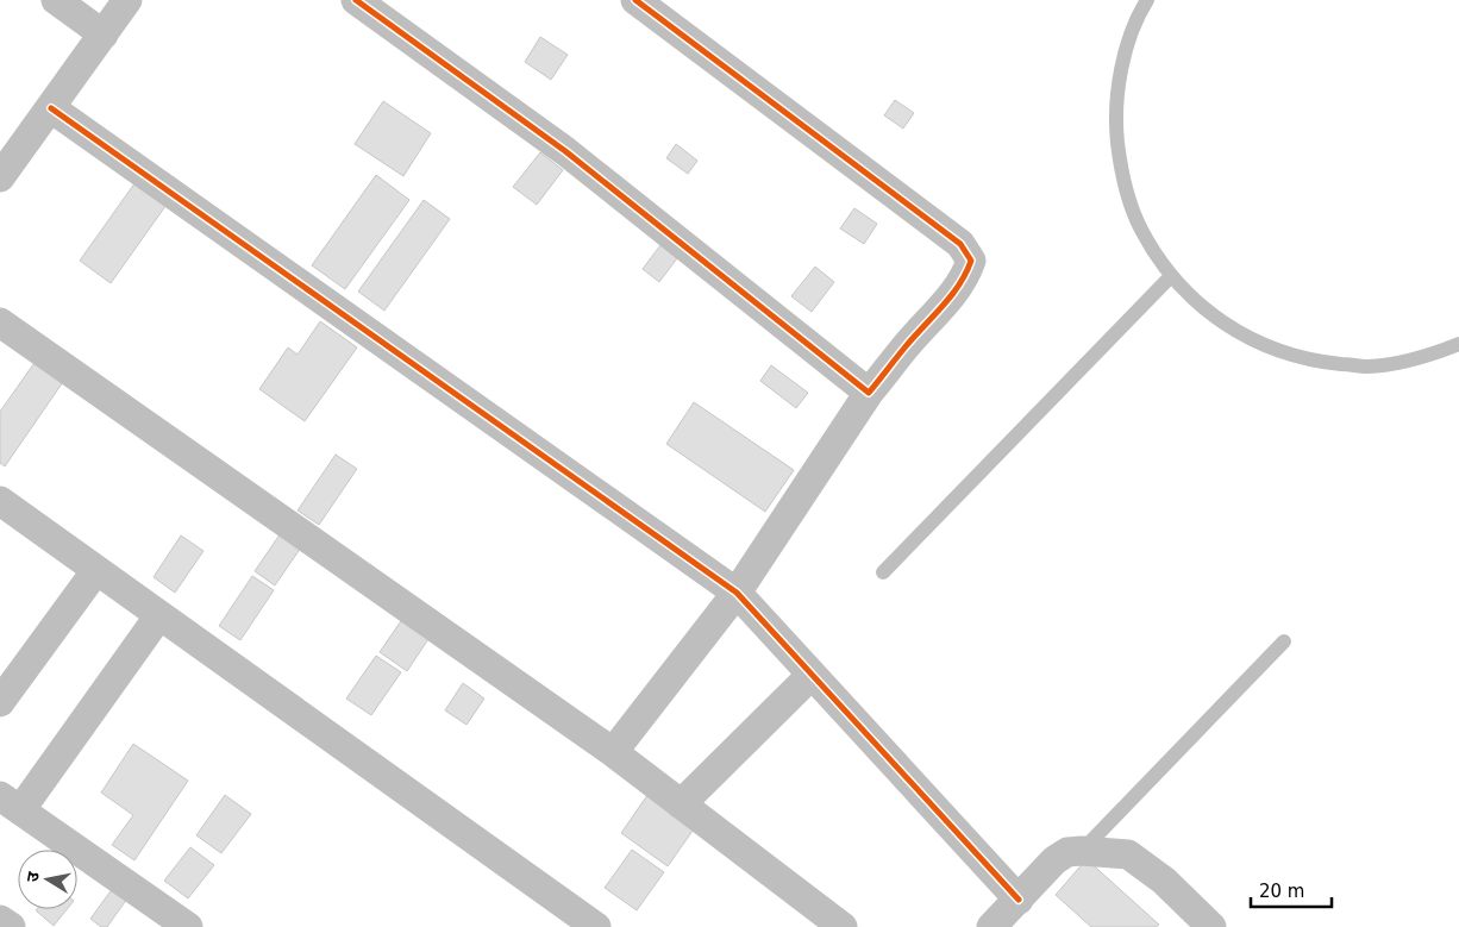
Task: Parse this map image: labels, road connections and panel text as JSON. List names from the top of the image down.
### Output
{
  "scale_bar": "20 m",
  "north": "left"
}
